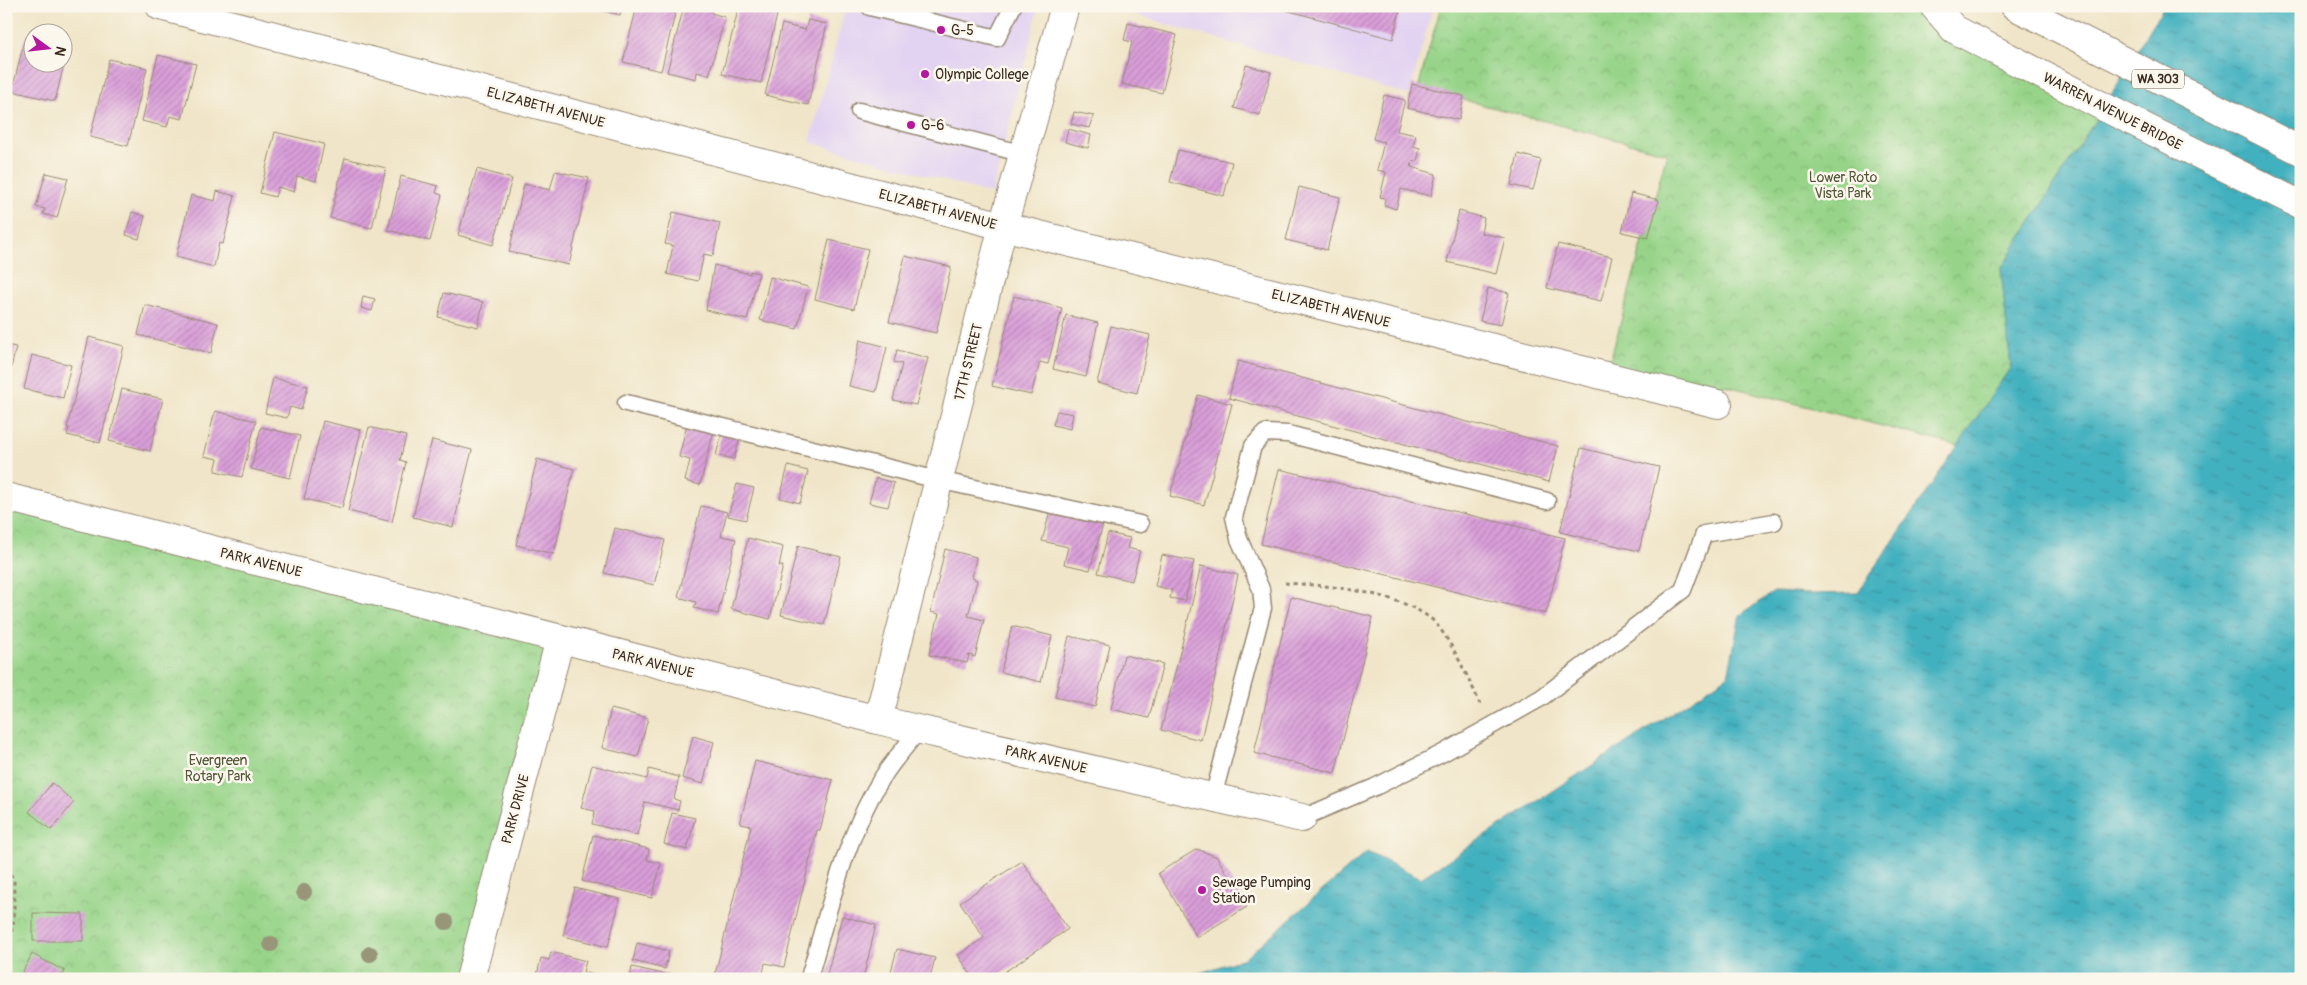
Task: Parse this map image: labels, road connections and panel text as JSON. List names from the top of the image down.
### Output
{
  "streets": {
    "street": [
      "WA 303",
      "ELIZABETH AVENUE",
      "WARREN AVENUE BRIDGE",
      "17TH STREET",
      "PARK AVENUE",
      "PARK DRIVE"
    ]
  },
  "crossings": [
    ["ELIZABETH AVENUE", "17TH STREET"],
    ["17TH STREET", "PARK AVENUE"],
    ["PARK AVENUE", "PARK DRIVE"]
  ],
  "parks": ["Lower Roto Vista Park", "Evergreen Rotary Park"],
  "places": [
    "G-5",
    "Olympic College",
    "G-6",
    "Sewage Pumping Station"
  ],
  "north": "right"
}
